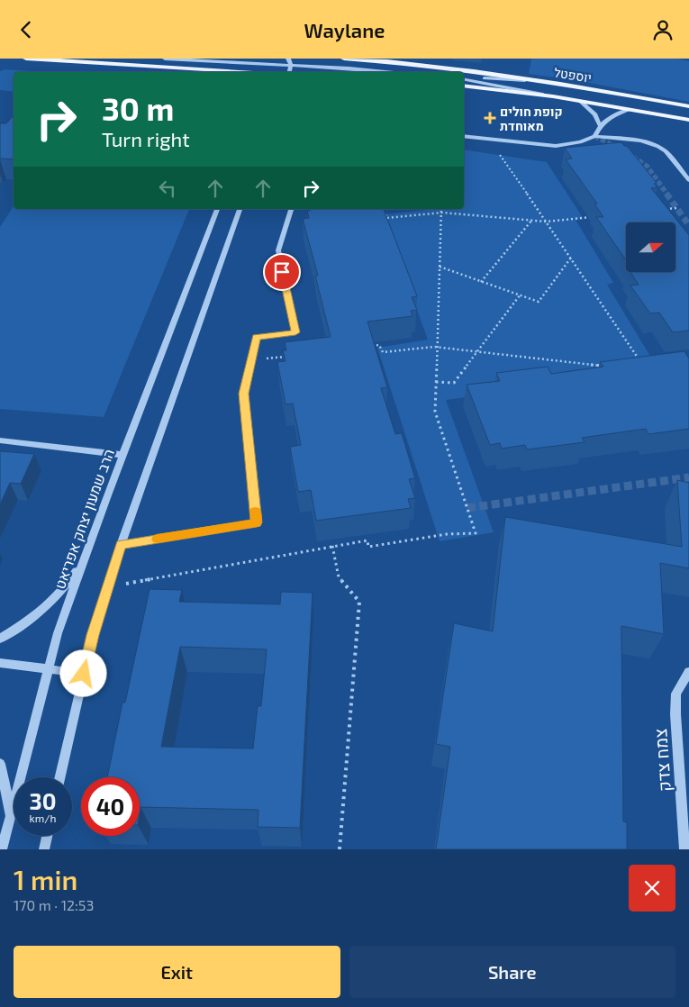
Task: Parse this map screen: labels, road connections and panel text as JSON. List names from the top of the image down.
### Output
{
  "streets": {
    "main road": ["יוספטל"],
    "street": ["הרב שמעון יצחק אפריאט", "צמח צדק"]
  },
  "places": {
    "health": ["קופת חולים מאוחדת"]
  },
  "north": "right",
  "page": {
    "header": "Waylane",
    "turn": ["30 m", "Turn right"],
    "speed": "30 km/h",
    "limit": "40",
    "heading": ["1 min", "170 m · 12:53"],
    "buttons": ["Exit", "Share"]
  }
}
